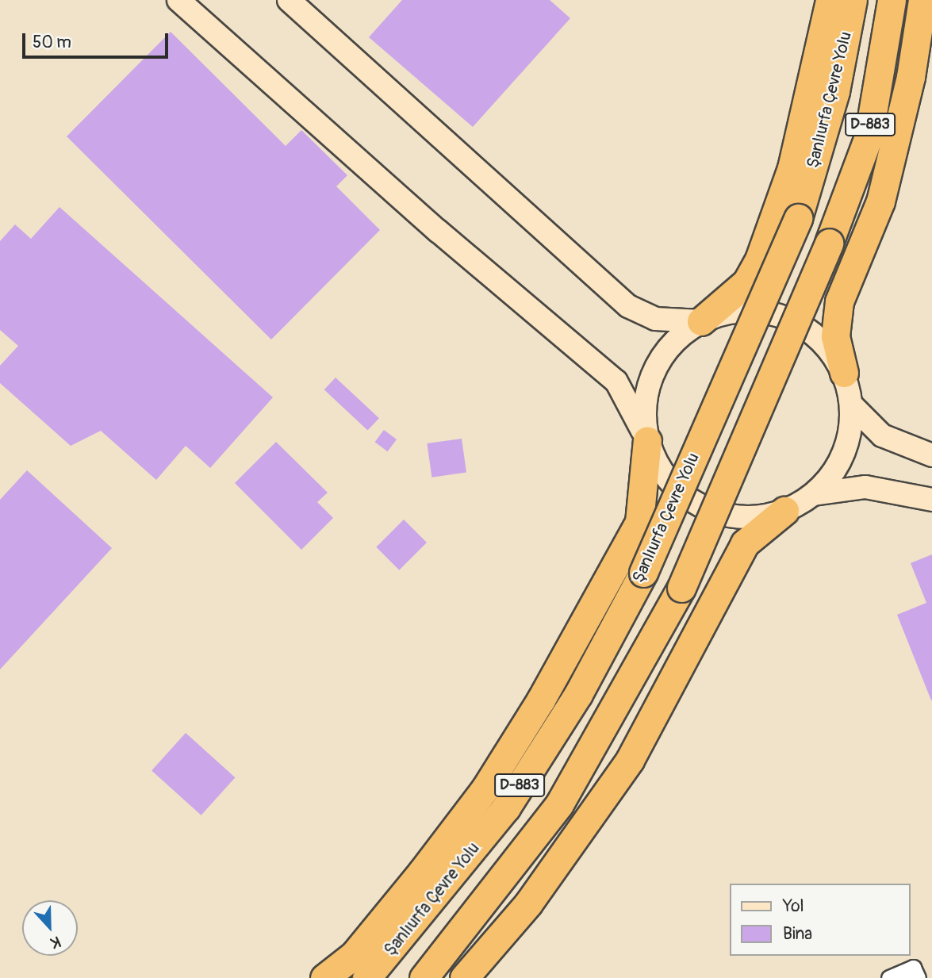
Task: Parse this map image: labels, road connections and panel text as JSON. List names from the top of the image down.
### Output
{
  "streets": {
    "highway": ["Şanlıurfa Çevre Yolu", "D-883"]
  },
  "legend": ["Yol", "Bina"],
  "scale_bar": "50 m",
  "north": "bottom"
}
